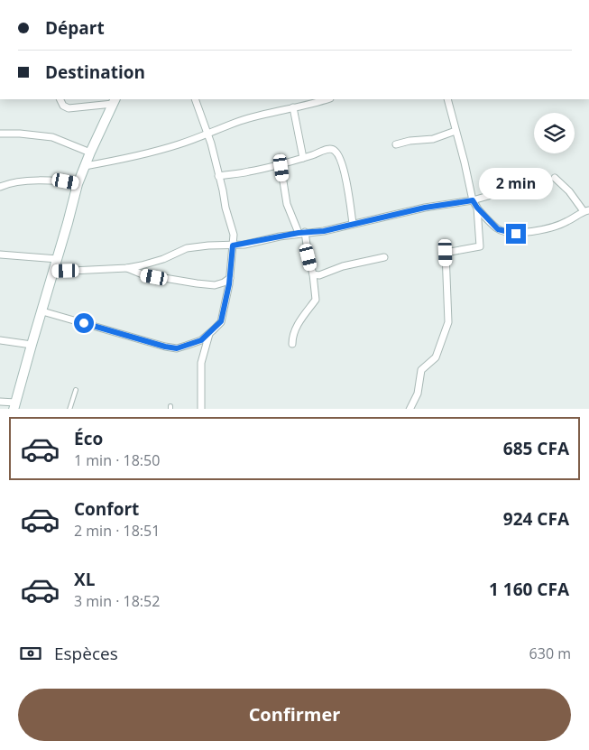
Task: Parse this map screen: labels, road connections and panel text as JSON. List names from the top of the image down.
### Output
{
  "page": {
    "banner": ["Départ", "Destination"],
    "bubble": "2 min",
    "list": [
      {
        "name": "Éco",
        "note": "1 min · 18:50",
        "value": "685 CFA"
      },
      {
        "name": "Confort",
        "note": "2 min · 18:51",
        "value": "924 CFA"
      },
      {
        "name": "XL",
        "note": "3 min · 18:52",
        "value": "1 160 CFA"
      }
    ],
    "pay": ["Espèces", "630 m"],
    "buttons": "Confirmer"
  }
}
